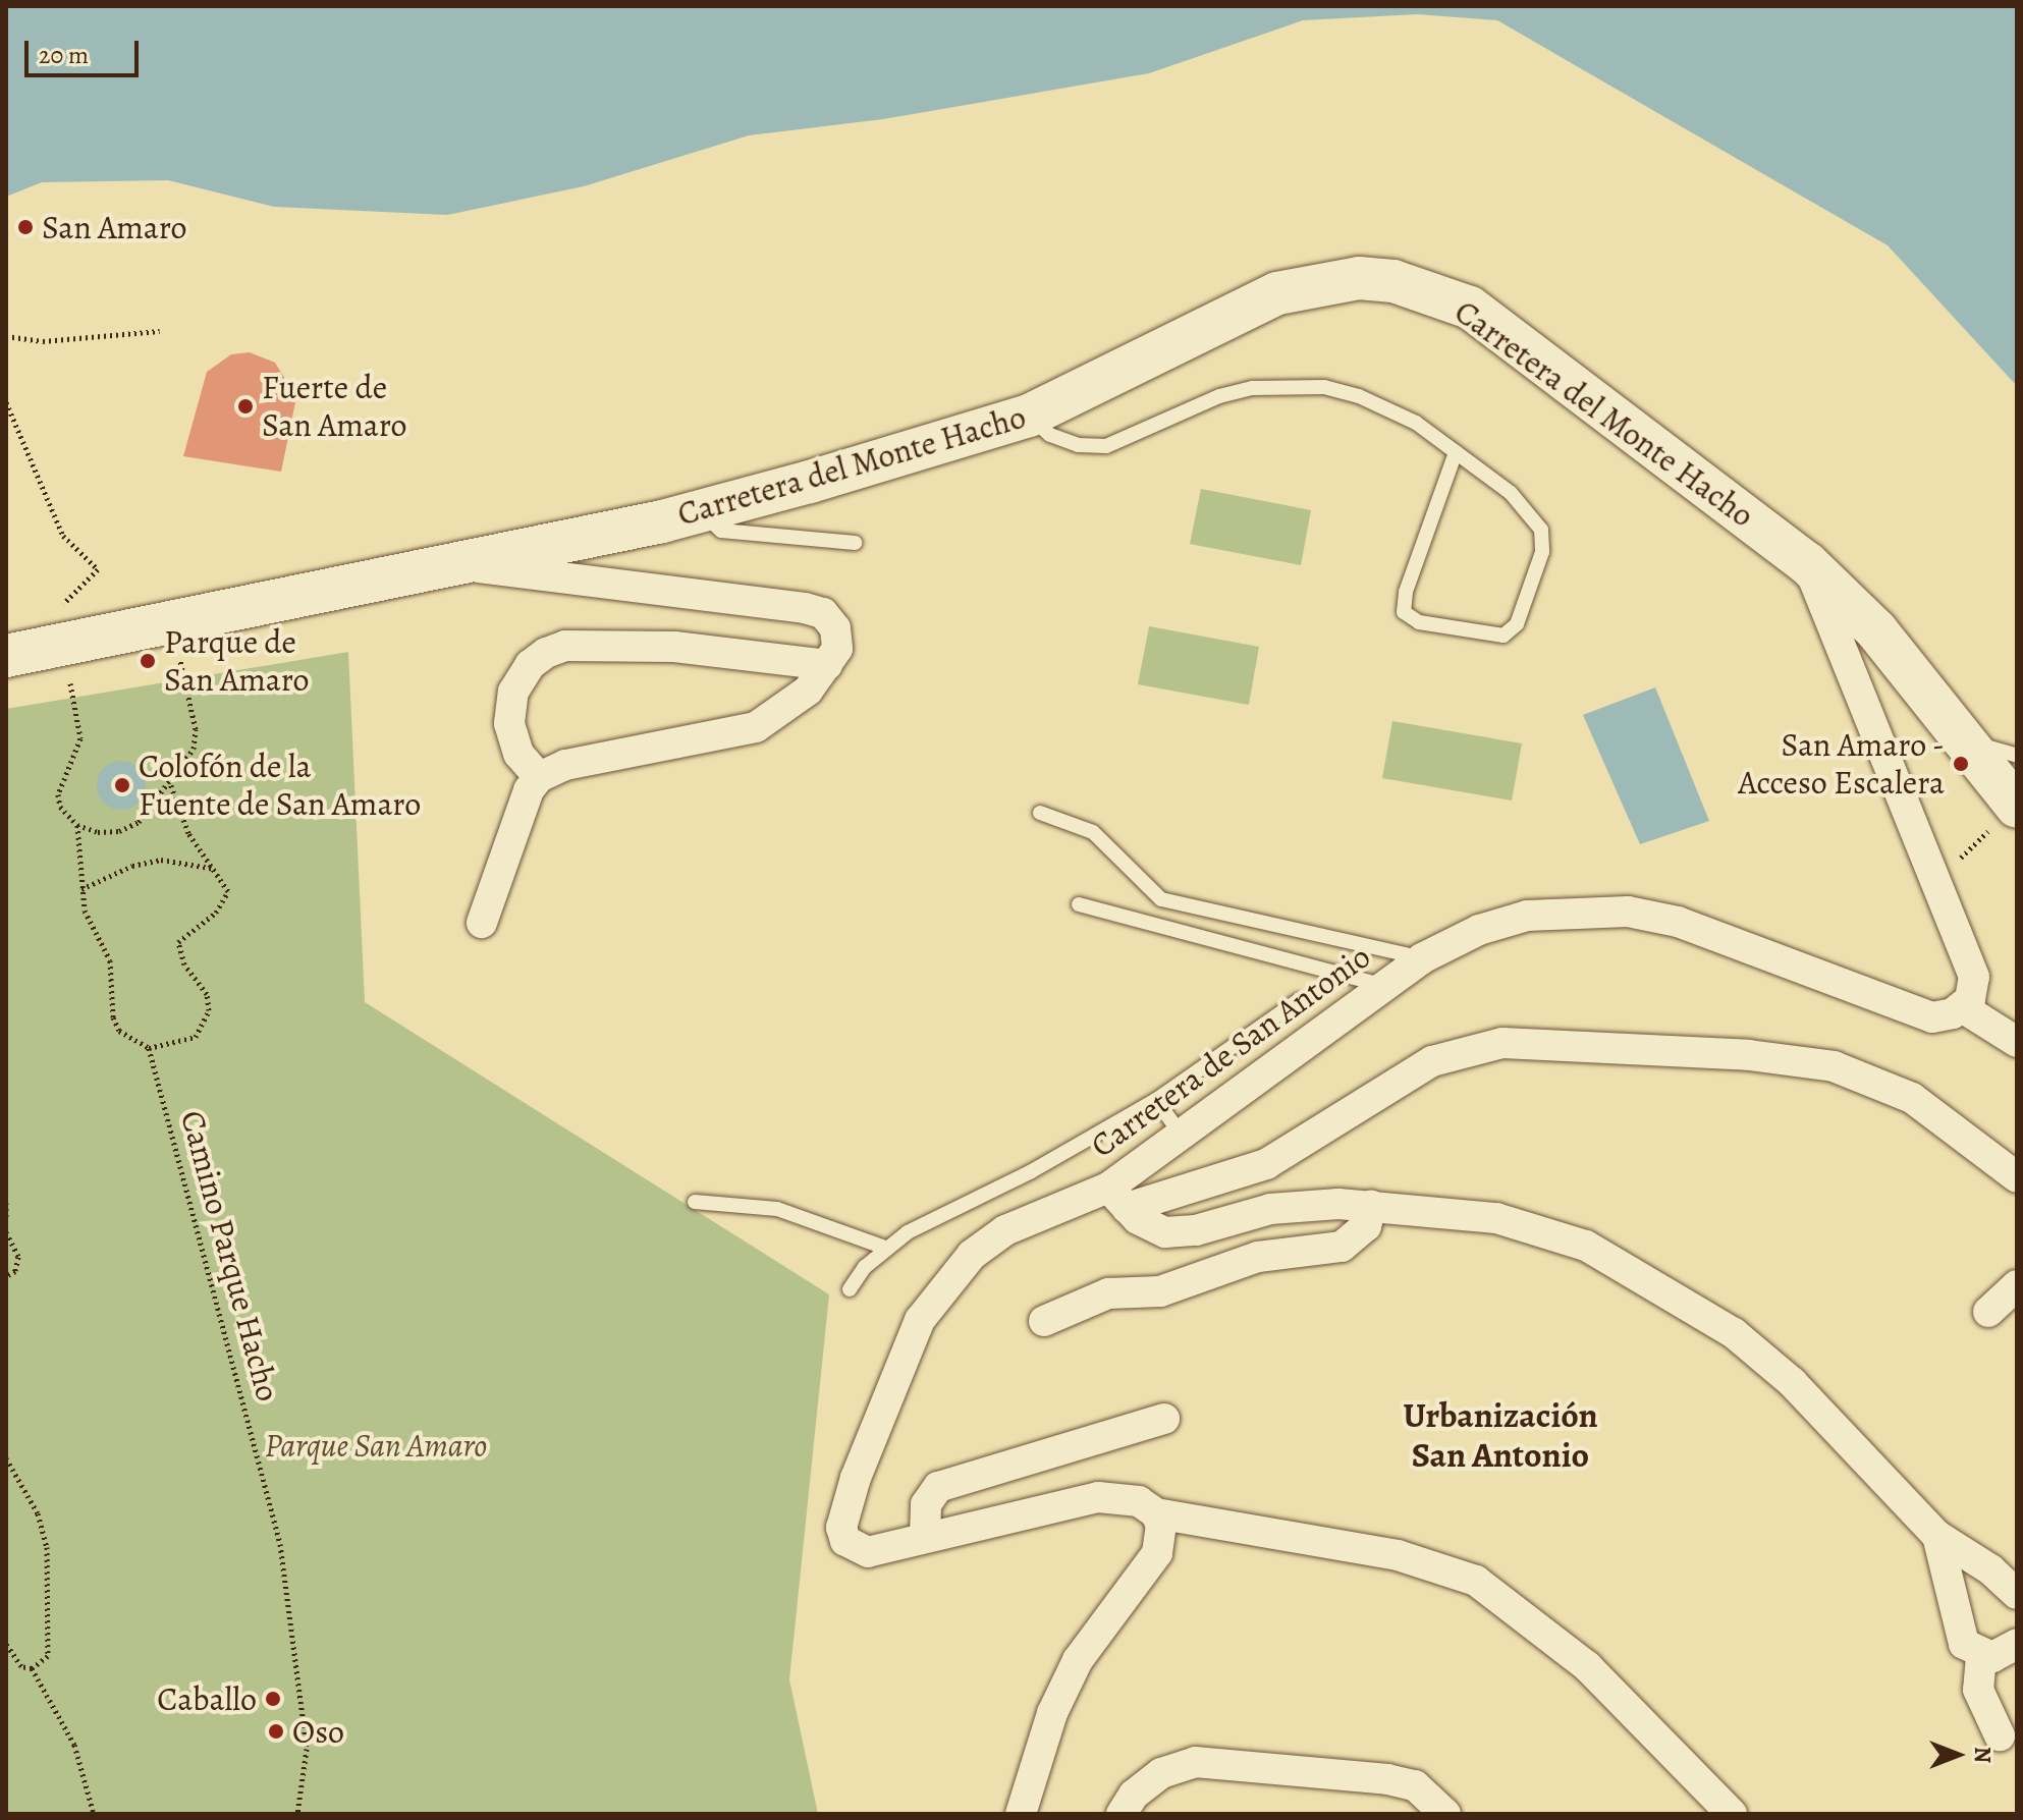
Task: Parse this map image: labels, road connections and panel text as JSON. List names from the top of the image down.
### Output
{
  "streets": {
    "main road": ["Carretera del Monte Hacho"],
    "street": ["Carretera de San Antonio"],
    "path": ["Camino Parque Hacho"]
  },
  "districts": ["Urbanización San Antonio"],
  "parks": ["Parque San Amaro"],
  "places": [
    "San Amaro",
    "Fuerte de San Amaro",
    "Parque de San Amaro",
    "San Amaro - Acceso Escalera",
    "Colofón de la Fuente de San Amaro",
    "Caballo",
    "Oso"
  ],
  "scale_bar": "20 m",
  "north": "right"
}
